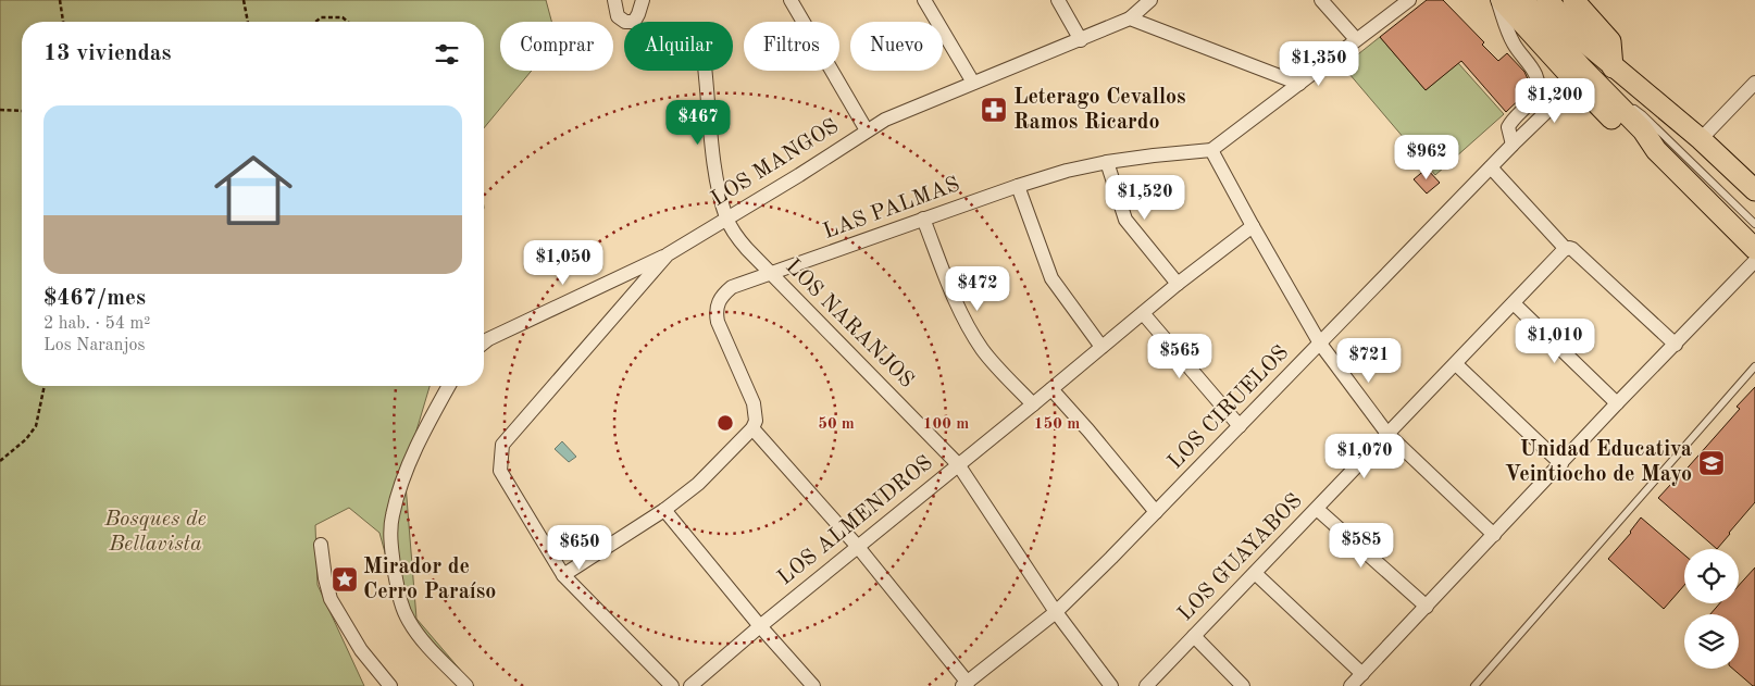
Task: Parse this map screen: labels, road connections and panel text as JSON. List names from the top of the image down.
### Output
{
  "streets": {
    "street": [
      "LOS MANGOS",
      "LAS PALMAS",
      "LOS NARANJOS",
      "LOS CIRUELOS",
      "LOS ALMENDROS",
      "LOS GUAYABOS"
    ]
  },
  "crossings": [
    ["LOS MANGOS", "LOS NARANJOS"],
    ["LAS PALMAS", "LOS NARANJOS"],
    ["LOS NARANJOS", "LOS CIRUELOS"],
    ["LOS NARANJOS", "LOS ALMENDROS"]
  ],
  "parks": ["Bosques de Bellavista"],
  "places": {
    "pharmacy": ["Leterago Cevallos Ramos Ricardo"],
    "school or university": ["Unidad Educativa Veintiocho de Mayo"],
    "place": ["Mirador de Cerro Paraíso"]
  },
  "page": {
    "chip": [
      "Comprar",
      "Alquilar",
      "Filtros",
      "Nuevo"
    ],
    "heading": "13 viviendas",
    "price": [
      "$1,350",
      "$1,200",
      "$467",
      "$962",
      "$1,520",
      "$1,050",
      "$472",
      "$1,010",
      "$565",
      "$721",
      "$1,070",
      "$585",
      "$650"
    ],
    "list": [
      {
        "name": "$467/mes",
        "note": "2 hab. · 54 m² · Los Naranjos"
      }
    ]
  },
  "rings": ["50 m", "100 m", "150 m"]
}
